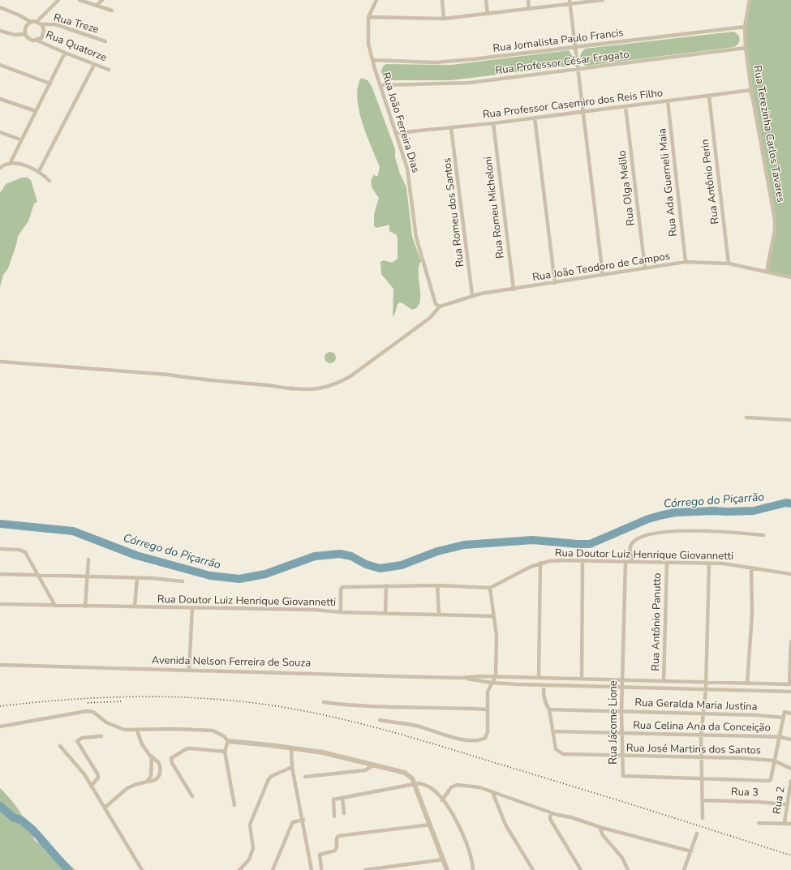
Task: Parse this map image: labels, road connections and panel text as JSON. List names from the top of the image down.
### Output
{
  "streets": {
    "street": [
      "Rua Treze",
      "Rua Jornalista Paulo Francis",
      "Rua Quatorze",
      "Rua Professor César Fragato",
      "Rua Professor Casemiro dos Reis Filho",
      "Rua João Ferreira Dias",
      "Rua Terezinha Carlos Tavares",
      "Rua Antônio Perin",
      "Rua Ada Guerneli Maia",
      "Rua Olga Melilo",
      "Rua Romeu Micheloni",
      "Rua Romeu dos Santos",
      "Rua João Teodoro de Campos",
      "Rua Doutor Luiz Henrique Giovannetti",
      "Rua Antônio Panutto",
      "Avenida Nelson Ferreira de Souza",
      "Rua Geralda Maria Justina",
      "Rua Jácome Lione",
      "Rua Celina Ana da Conceição",
      "Rua José Martins dos Santos",
      "Rua 3",
      "Rua 2"
    ]
  },
  "crossings": [
    ["Rua Treze", "Rua Quatorze"],
    ["Rua Jornalista Paulo Francis", "Rua João Ferreira Dias"],
    ["Rua Jornalista Paulo Francis", "Rua Terezinha Carlos Tavares"],
    ["Rua Professor César Fragato", "Rua João Ferreira Dias"],
    ["Rua Professor César Fragato", "Rua Terezinha Carlos Tavares"],
    ["Rua Professor Casemiro dos Reis Filho", "Rua João Ferreira Dias"],
    ["Rua Professor Casemiro dos Reis Filho", "Rua Terezinha Carlos Tavares"],
    ["Rua Professor Casemiro dos Reis Filho", "Rua Antônio Perin"],
    ["Rua Professor Casemiro dos Reis Filho", "Rua Ada Guerneli Maia"],
    ["Rua Professor Casemiro dos Reis Filho", "Rua Olga Melilo"],
    ["Rua Professor Casemiro dos Reis Filho", "Rua Romeu Micheloni"],
    ["Rua Professor Casemiro dos Reis Filho", "Rua Romeu dos Santos"],
    ["Rua João Ferreira Dias", "Rua João Teodoro de Campos"],
    ["Rua Terezinha Carlos Tavares", "Rua João Teodoro de Campos"],
    ["Rua Antônio Perin", "Rua João Teodoro de Campos"],
    ["Rua Ada Guerneli Maia", "Rua João Teodoro de Campos"],
    ["Rua Olga Melilo", "Rua João Teodoro de Campos"],
    ["Rua Romeu Micheloni", "Rua João Teodoro de Campos"],
    ["Rua Romeu dos Santos", "Rua João Teodoro de Campos"],
    ["Rua Doutor Luiz Henrique Giovannetti", "Rua Antônio Panutto"],
    ["Rua Doutor Luiz Henrique Giovannetti", "Rua Jácome Lione"],
    ["Rua Antônio Panutto", "Avenida Nelson Ferreira de Souza"],
    ["Avenida Nelson Ferreira de Souza", "Rua Jácome Lione"],
    ["Rua Geralda Maria Justina", "Rua Jácome Lione"],
    ["Rua Geralda Maria Justina", "Rua 2"],
    ["Rua Jácome Lione", "Rua Celina Ana da Conceição"],
    ["Rua Jácome Lione", "Rua José Martins dos Santos"],
    ["Rua Jácome Lione", "Rua 2"],
    ["Rua Celina Ana da Conceição", "Rua José Martins dos Santos"],
    ["Rua Celina Ana da Conceição", "Rua 2"],
    ["Rua José Martins dos Santos", "Rua 2"],
    ["Rua 3", "Rua 2"]
  ],
  "water": ["Córrego do Piçarrão"]
}
